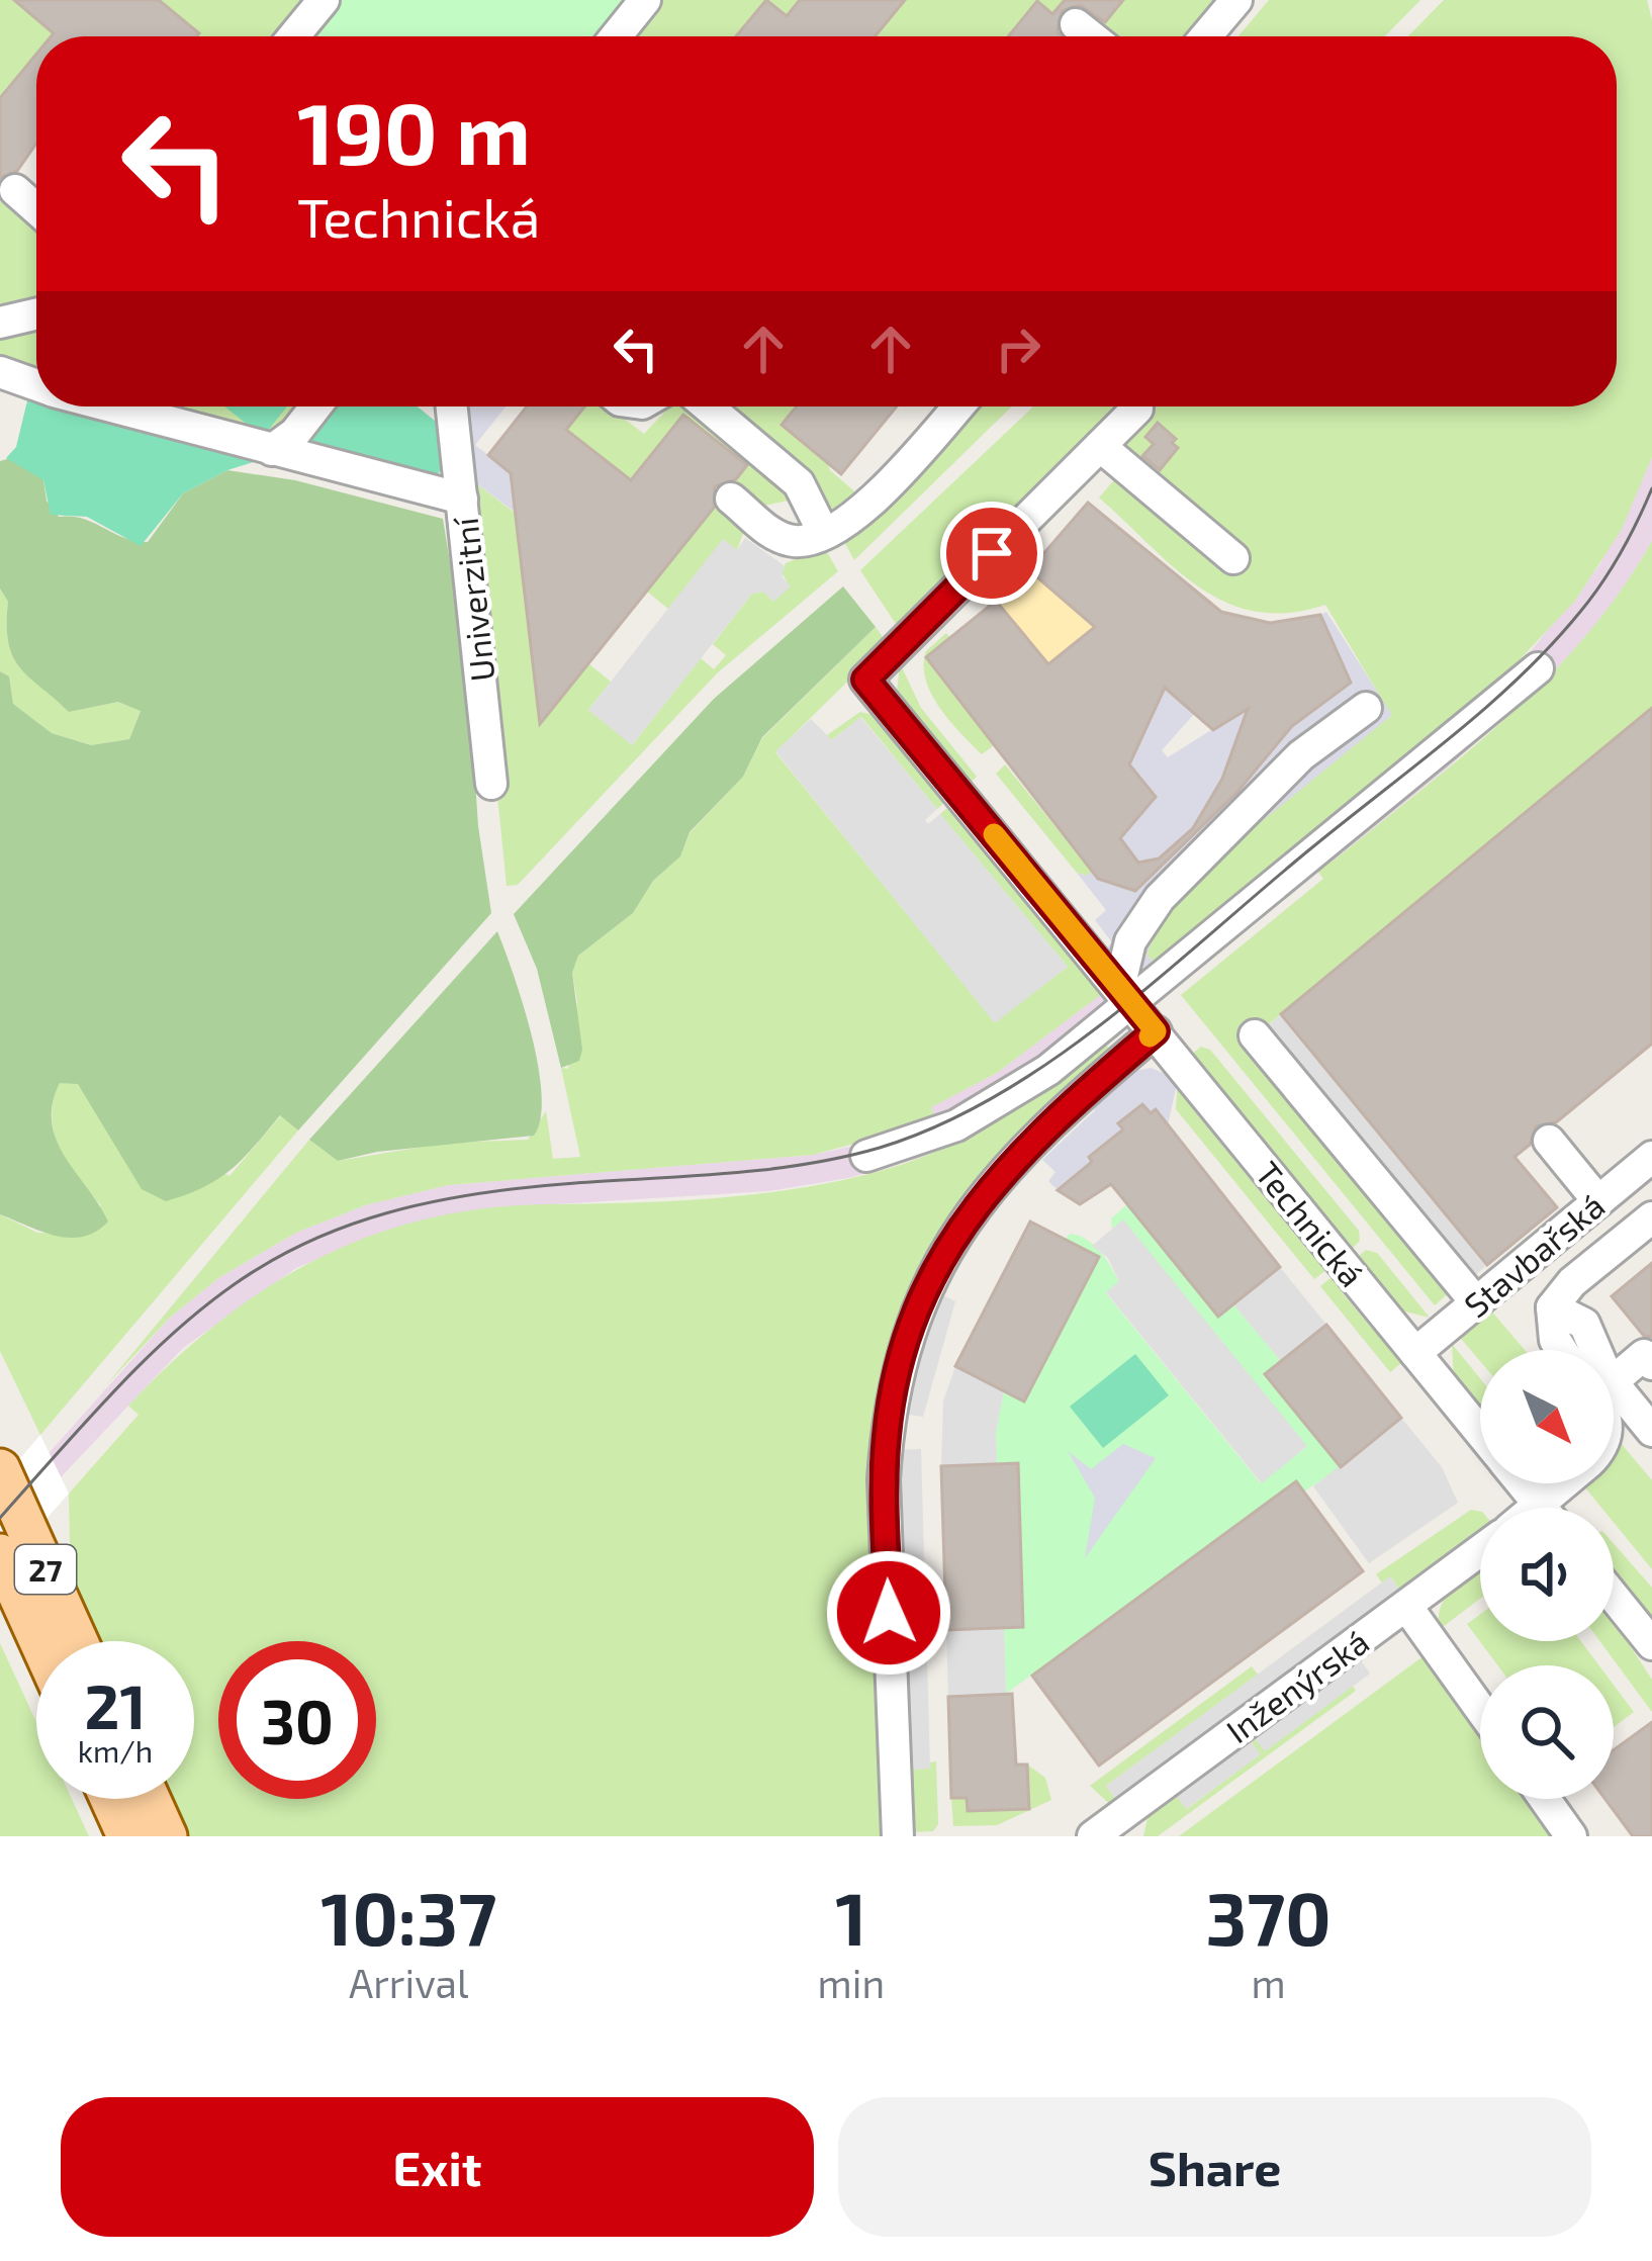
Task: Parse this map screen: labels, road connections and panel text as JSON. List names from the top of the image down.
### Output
{
  "streets": {
    "main road": ["27"],
    "street": [
      "Univerzitní",
      "Technická",
      "Stavbařská",
      "Inženýrská"
    ]
  },
  "crossings": [
    ["Technická", "Stavbařská"]
  ],
  "north": "bottom right",
  "page": {
    "turn": ["190 m", "Technická"],
    "speed": "21 km/h",
    "limit": "30",
    "eta": [
      "10:37",
      "Arrival",
      "1",
      "min",
      "370",
      "m"
    ],
    "buttons": ["Exit", "Share"]
  }
}
